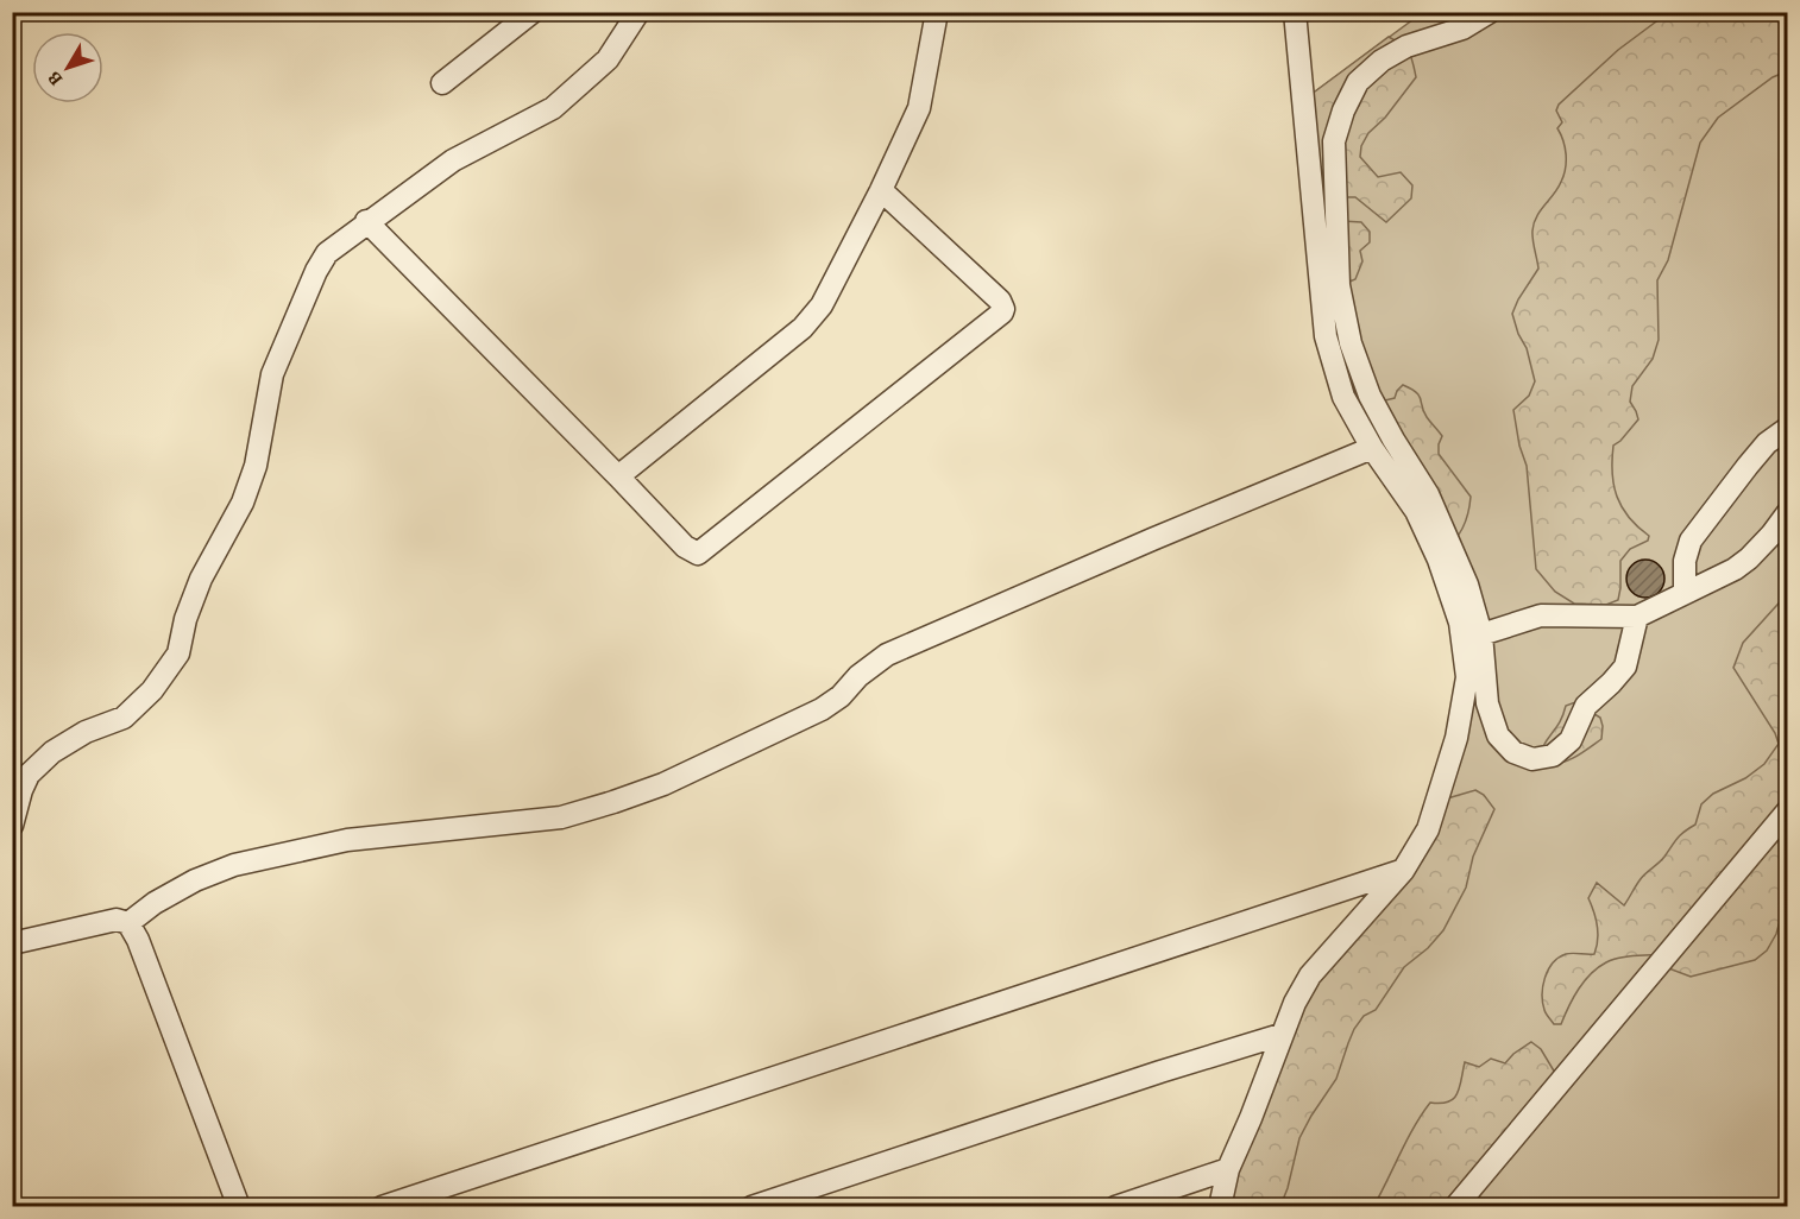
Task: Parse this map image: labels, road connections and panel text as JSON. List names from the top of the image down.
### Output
{
  "north": "bottom left"
}
